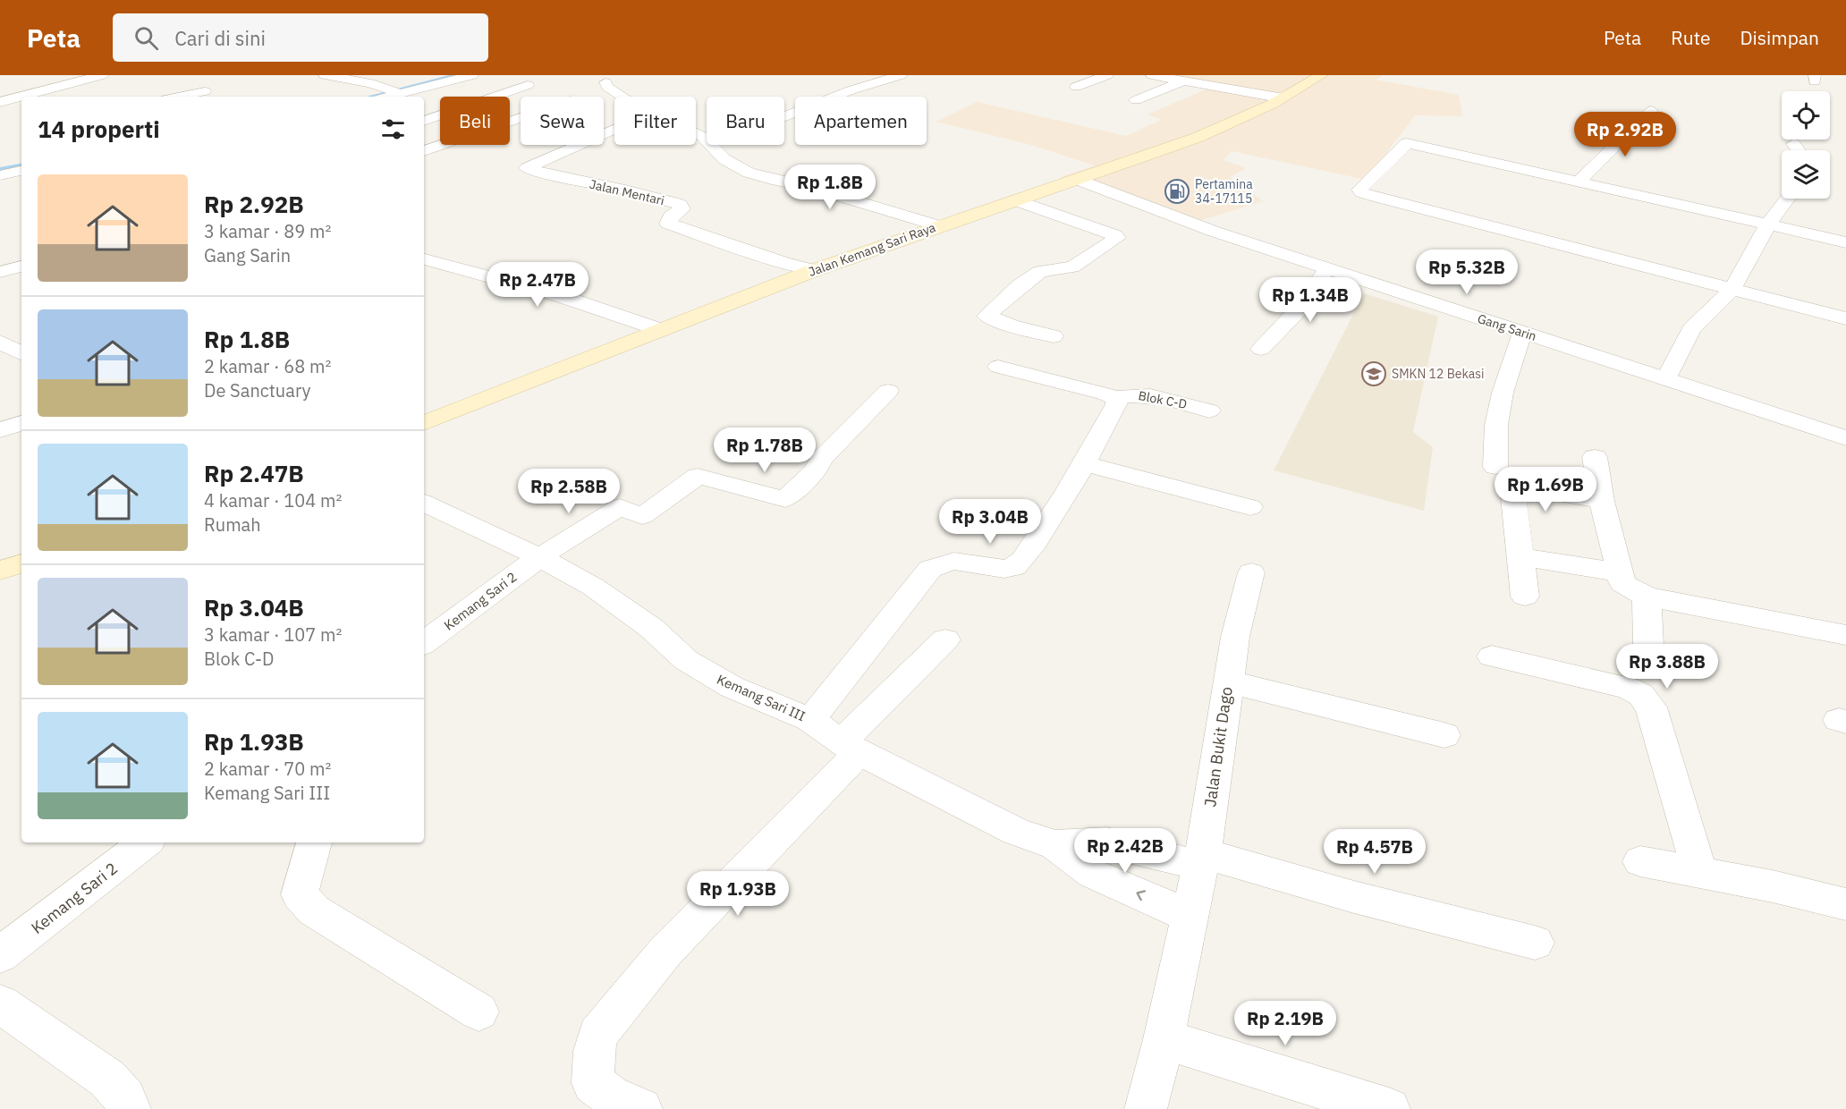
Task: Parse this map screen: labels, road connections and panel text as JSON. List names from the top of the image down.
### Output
{
  "streets": {
    "main road": ["Jalan Kemang Sari Raya"],
    "street": [
      "Jalan Mentari",
      "Gang Sarin",
      "Blok C-D",
      "Kemang Sari 2",
      "Kemang Sari III",
      "Jalan Bukit Dago"
    ]
  },
  "crossings": [
    ["Jalan Mentari", "Jalan Kemang Sari Raya"],
    ["Jalan Kemang Sari Raya", "Gang Sarin"],
    ["Kemang Sari 2", "Kemang Sari III"],
    ["Kemang Sari III", "Jalan Bukit Dago"]
  ],
  "places": {
    "fuel station": ["Pertamina 34-17115"],
    "school or university": ["SMKN 12 Bekasi"]
  },
  "page": {
    "header": "Peta",
    "search": "Cari di sini",
    "nav": ["Peta", "Rute", "Disimpan"],
    "chip": [
      "Beli",
      "Sewa",
      "Filter",
      "Baru",
      "Apartemen"
    ],
    "heading": "14 properti",
    "price": [
      "Rp 2.92B",
      "Rp 1.8B",
      "Rp 5.32B",
      "Rp 2.47B",
      "Rp 1.34B",
      "Rp 1.78B",
      "Rp 1.69B",
      "Rp 2.58B",
      "Rp 3.04B",
      "Rp 3.88B",
      "Rp 2.42B",
      "Rp 4.57B",
      "Rp 1.93B",
      "Rp 2.19B"
    ],
    "list": [
      {
        "name": "Rp 2.92B",
        "note": "3 kamar · 89 m² · Gang Sarin"
      },
      {
        "name": "Rp 1.8B",
        "note": "2 kamar · 68 m² · De Sanctuary"
      },
      {
        "name": "Rp 2.47B",
        "note": "4 kamar · 104 m² · Rumah"
      },
      {
        "name": "Rp 3.04B",
        "note": "3 kamar · 107 m² · Blok C-D"
      },
      {
        "name": "Rp 1.93B",
        "note": "2 kamar · 70 m² · Kemang Sari III"
      }
    ]
  }
}
